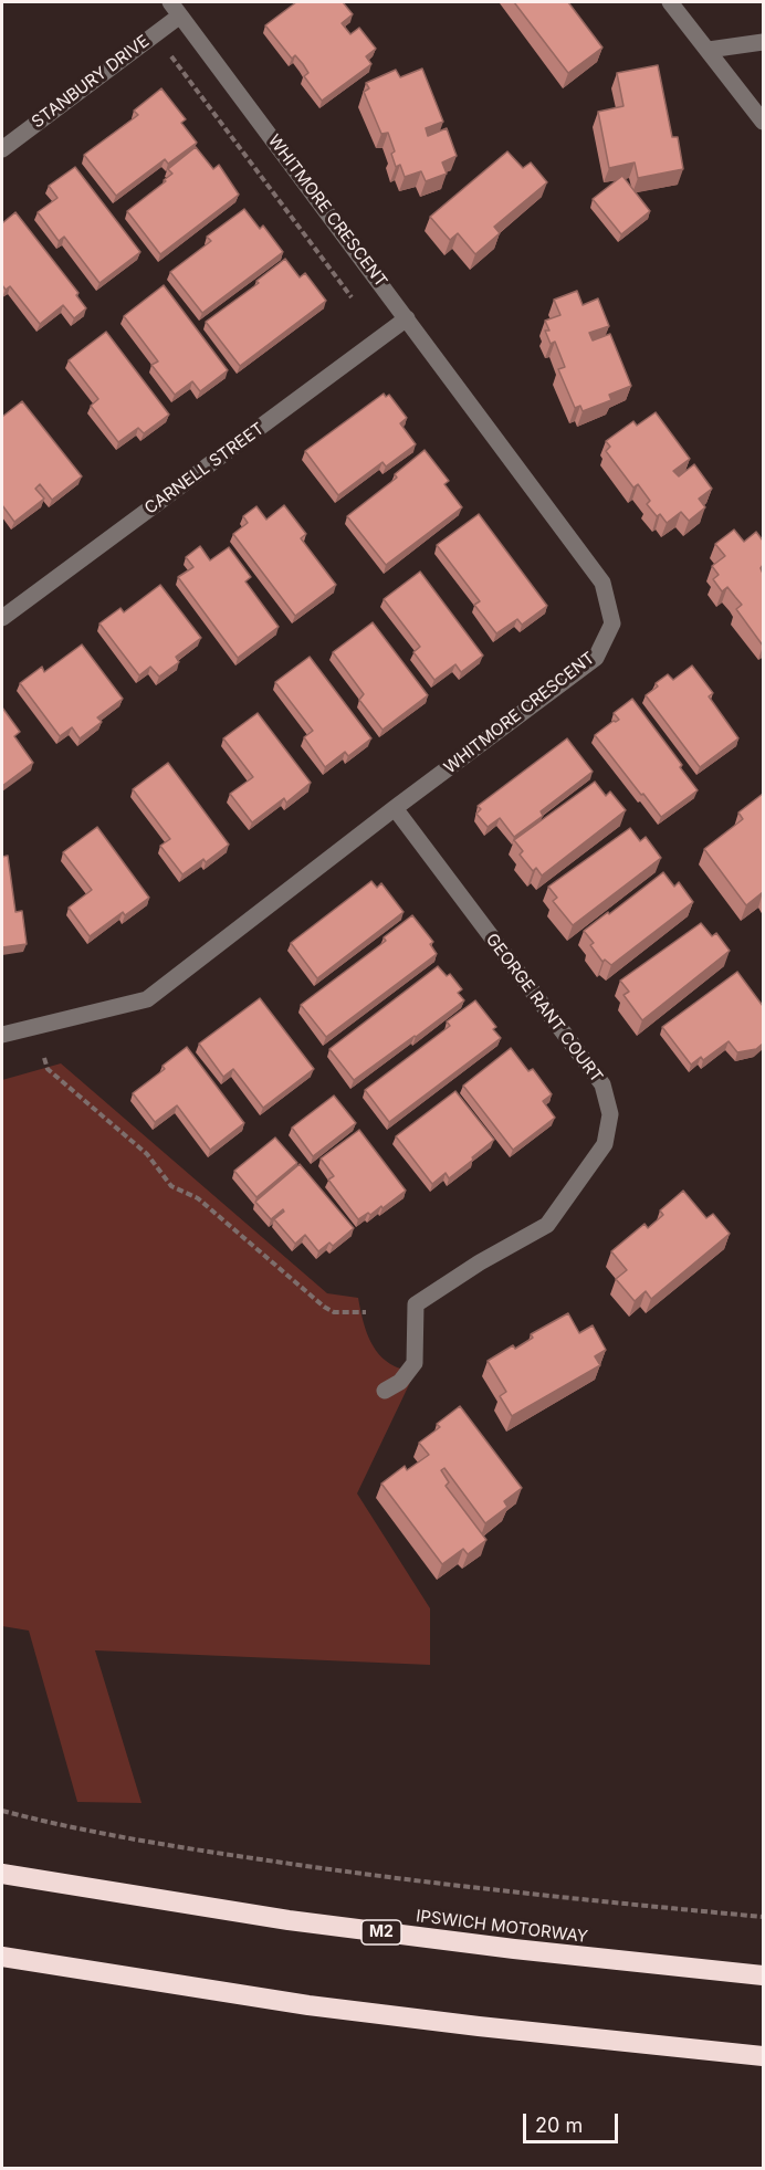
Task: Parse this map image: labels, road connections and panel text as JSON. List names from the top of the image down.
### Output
{
  "streets": {
    "highway": ["IPSWICH MOTORWAY", "M2"],
    "street": [
      "STANBURY DRIVE",
      "WHITMORE CRESCENT",
      "CARNELL STREET",
      "GEORGE RANT COURT"
    ]
  },
  "crossings": [
    ["STANBURY DRIVE", "WHITMORE CRESCENT"],
    ["WHITMORE CRESCENT", "CARNELL STREET"],
    ["WHITMORE CRESCENT", "GEORGE RANT COURT"]
  ],
  "scale_bar": "20 m"
}
